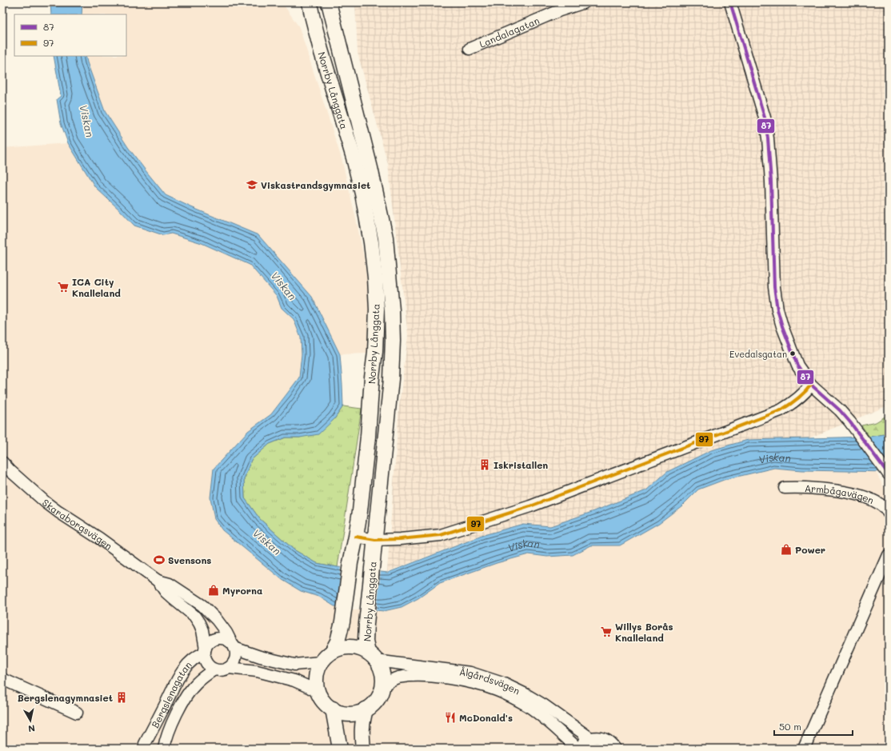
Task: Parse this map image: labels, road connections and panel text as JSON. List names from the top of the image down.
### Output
{
  "streets": {
    "main road": ["Norrby Långgata"],
    "street": [
      "Landalagatan",
      "Armbågavägen",
      "Skaraborgsvägen",
      "Ålgårdsvägen",
      "Bergslenagatan"
    ]
  },
  "crossings": [
    ["Norrby Långgata", "Ålgårdsvägen"],
    ["Skaraborgsvägen", "Bergslenagatan"]
  ],
  "water": ["Viskan"],
  "places": {
    "school or university": ["Viskastrandsgymnasiet"],
    "supermarket": ["ICA City Knalleland", "Willys Borås Knalleland"],
    "other": ["Evedalsgatan"],
    "building": ["Iskristallen", "Bergslenagymnasiet"],
    "shop": ["Power", "Myrorna"],
    "sports": ["Svensons"],
    "restaurant": ["McDonald's"]
  },
  "lines": ["transit line 87", "transit line 97"],
  "legend": ["87", "97"],
  "scale_bar": "50 m",
  "north": "bottom"
}
